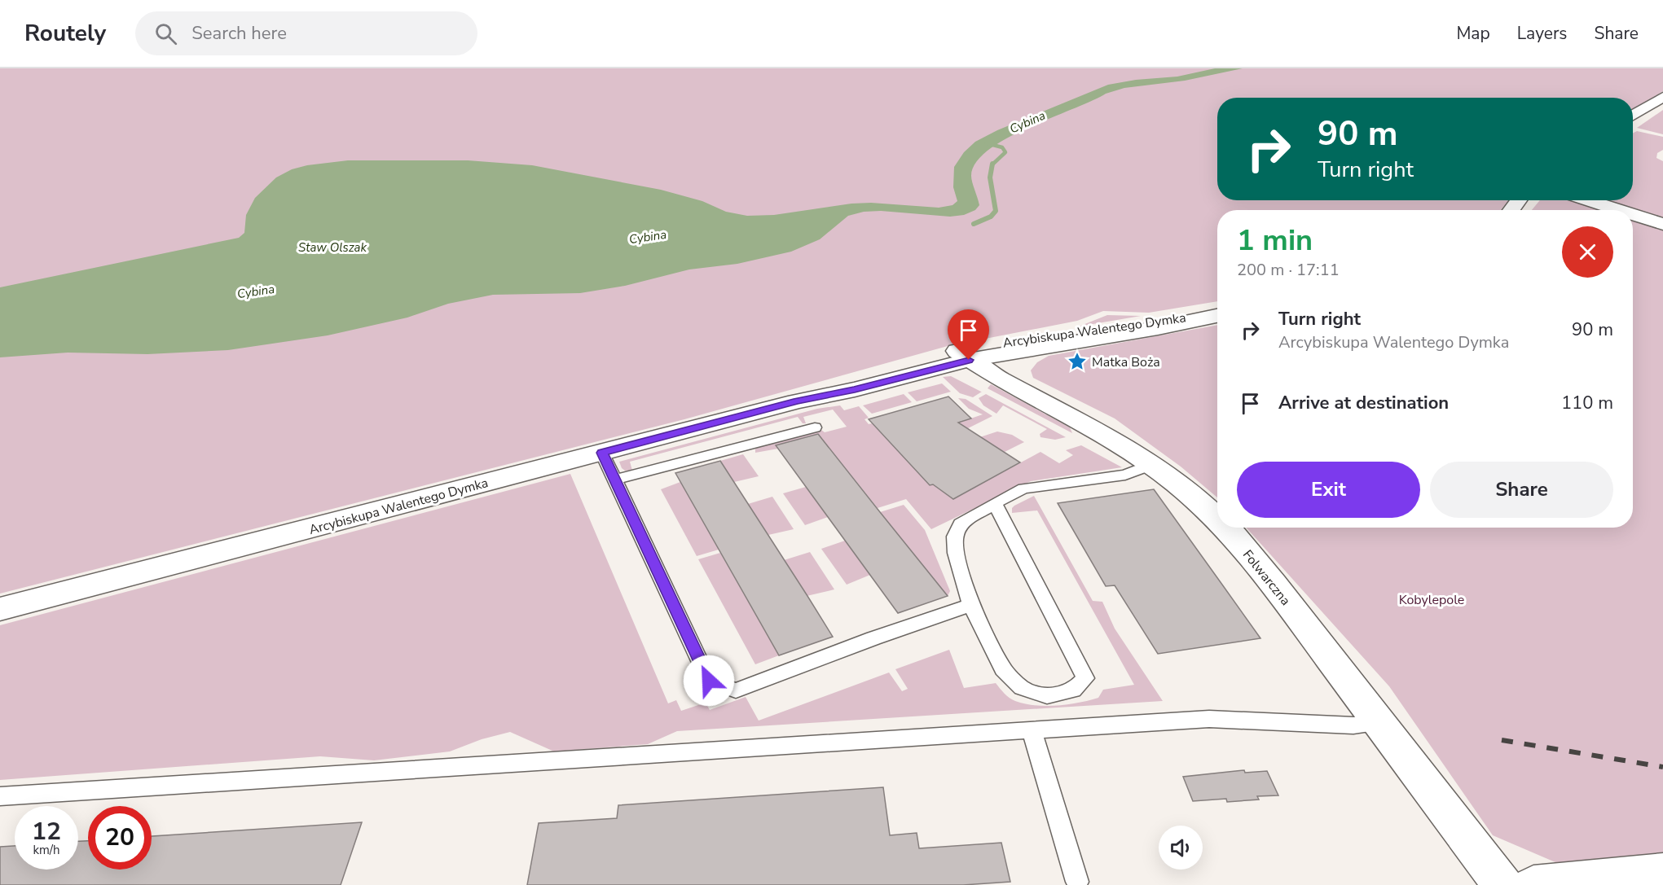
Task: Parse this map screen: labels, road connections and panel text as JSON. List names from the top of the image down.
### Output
{
  "streets": {
    "street": ["Arcybiskupa Walentego Dymka", "Folwarczna"]
  },
  "crossings": [
    ["Arcybiskupa Walentego Dymka", "Folwarczna"]
  ],
  "water": ["Cybina", "Staw Olszak"],
  "parks": ["Kobylepole"],
  "places": {
    "place": ["Matka Boża"]
  },
  "page": {
    "header": "Routely",
    "search": "Search here",
    "nav": ["Map", "Layers", "Share"],
    "turn": ["90 m", "Turn right"],
    "heading": ["1 min", "200 m · 17:11"],
    "list": [
      {
        "name": "Turn right",
        "note": "Arcybiskupa Walentego Dymka",
        "value": "90 m"
      },
      {
        "name": "Arrive at destination",
        "value": "110 m"
      }
    ],
    "buttons": ["Exit", "Share"],
    "speed": "12 km/h",
    "limit": "20"
  }
}
